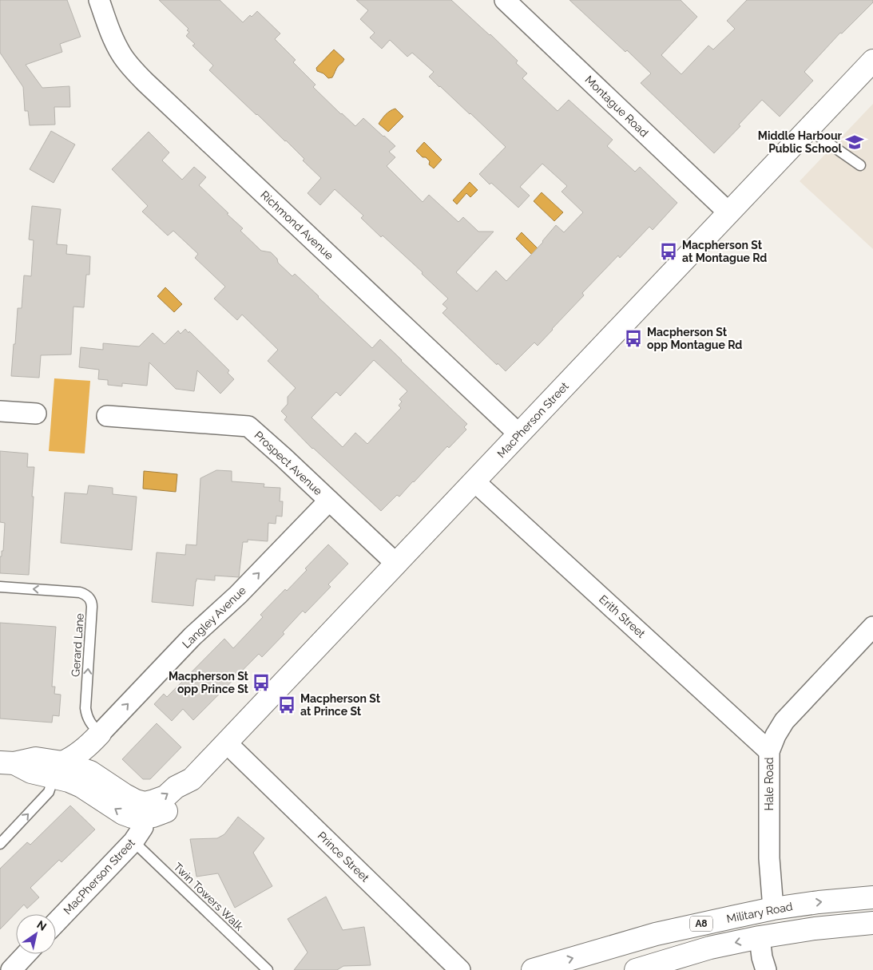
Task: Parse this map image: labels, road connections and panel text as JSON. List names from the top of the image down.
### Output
{
  "streets": {
    "main road": ["MacPherson Street", "Military Road", "A8"],
    "street": [
      "Montague Road",
      "Richmond Avenue",
      "Prospect Avenue",
      "Erith Street",
      "Langley Avenue",
      "Hale Road",
      "Prince Street"
    ],
    "lane": ["Gerard Lane", "Twin Towers Walk"]
  },
  "crossings": [
    ["Montague Road", "MacPherson Street"],
    ["Richmond Avenue", "MacPherson Street"],
    ["MacPherson Street", "Prospect Avenue"],
    ["MacPherson Street", "Erith Street"],
    ["MacPherson Street", "Prince Street"],
    ["MacPherson Street", "Twin Towers Walk"],
    ["Prospect Avenue", "Langley Avenue"],
    ["Erith Street", "Hale Road"],
    ["Langley Avenue", "Gerard Lane"],
    ["Hale Road", "Military Road"]
  ],
  "one_way": ["Langley Avenue"],
  "places": {
    "school or university": ["Middle Harbour Public School"],
    "bus stop": [
      "Macpherson St at Montague Rd",
      "Macpherson St opp Montague Rd",
      "Macpherson St opp Prince St",
      "Macpherson St at Prince St"
    ]
  },
  "north": "top right"
}
